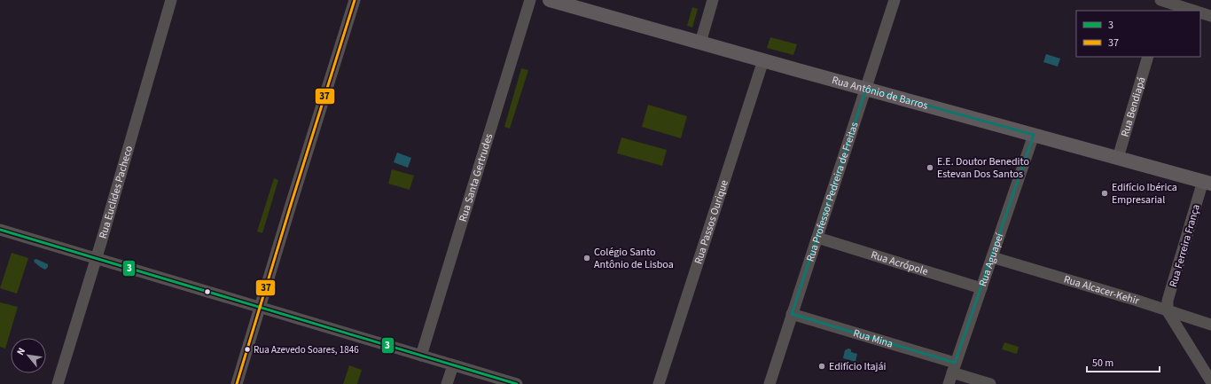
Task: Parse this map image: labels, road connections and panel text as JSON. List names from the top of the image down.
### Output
{
  "streets": {
    "main road": ["Rua Antônio de Barros"],
    "street": [
      "Rua Bendiapá",
      "Rua Santa Gertrudes",
      "Rua Euclides Pacheco",
      "Rua Professor Pedreira de Freitas",
      "Rua Passos Ourique",
      "Rua Ferreira França",
      "Rua Aguapeí",
      "Rua Acrópole",
      "Rua Alcacer-Kehir",
      "Rua Mina"
    ]
  },
  "crossings": [
    ["Rua Antônio de Barros", "Rua Bendiapá"],
    ["Rua Antônio de Barros", "Rua Professor Pedreira de Freitas"],
    ["Rua Antônio de Barros", "Rua Passos Ourique"],
    ["Rua Antônio de Barros", "Rua Ferreira França"],
    ["Rua Antônio de Barros", "Rua Aguapeí"],
    ["Rua Professor Pedreira de Freitas", "Rua Acrópole"],
    ["Rua Professor Pedreira de Freitas", "Rua Mina"],
    ["Rua Ferreira França", "Rua Alcacer-Kehir"],
    ["Rua Aguapeí", "Rua Acrópole"],
    ["Rua Aguapeí", "Rua Alcacer-Kehir"],
    ["Rua Aguapeí", "Rua Mina"]
  ],
  "places": [
    "E.E. Doutor Benedito Estevan Dos Santos",
    "Edifício Ibérica Empresarial",
    "Colégio Santo Antônio de Lisboa",
    "Rua Azevedo Soares, 1846",
    "Edifício Itajái"
  ],
  "lines": ["transit line 37", "transit line 3"],
  "legend": ["3", "37"],
  "scale_bar": "50 m",
  "north": "top left"
}
